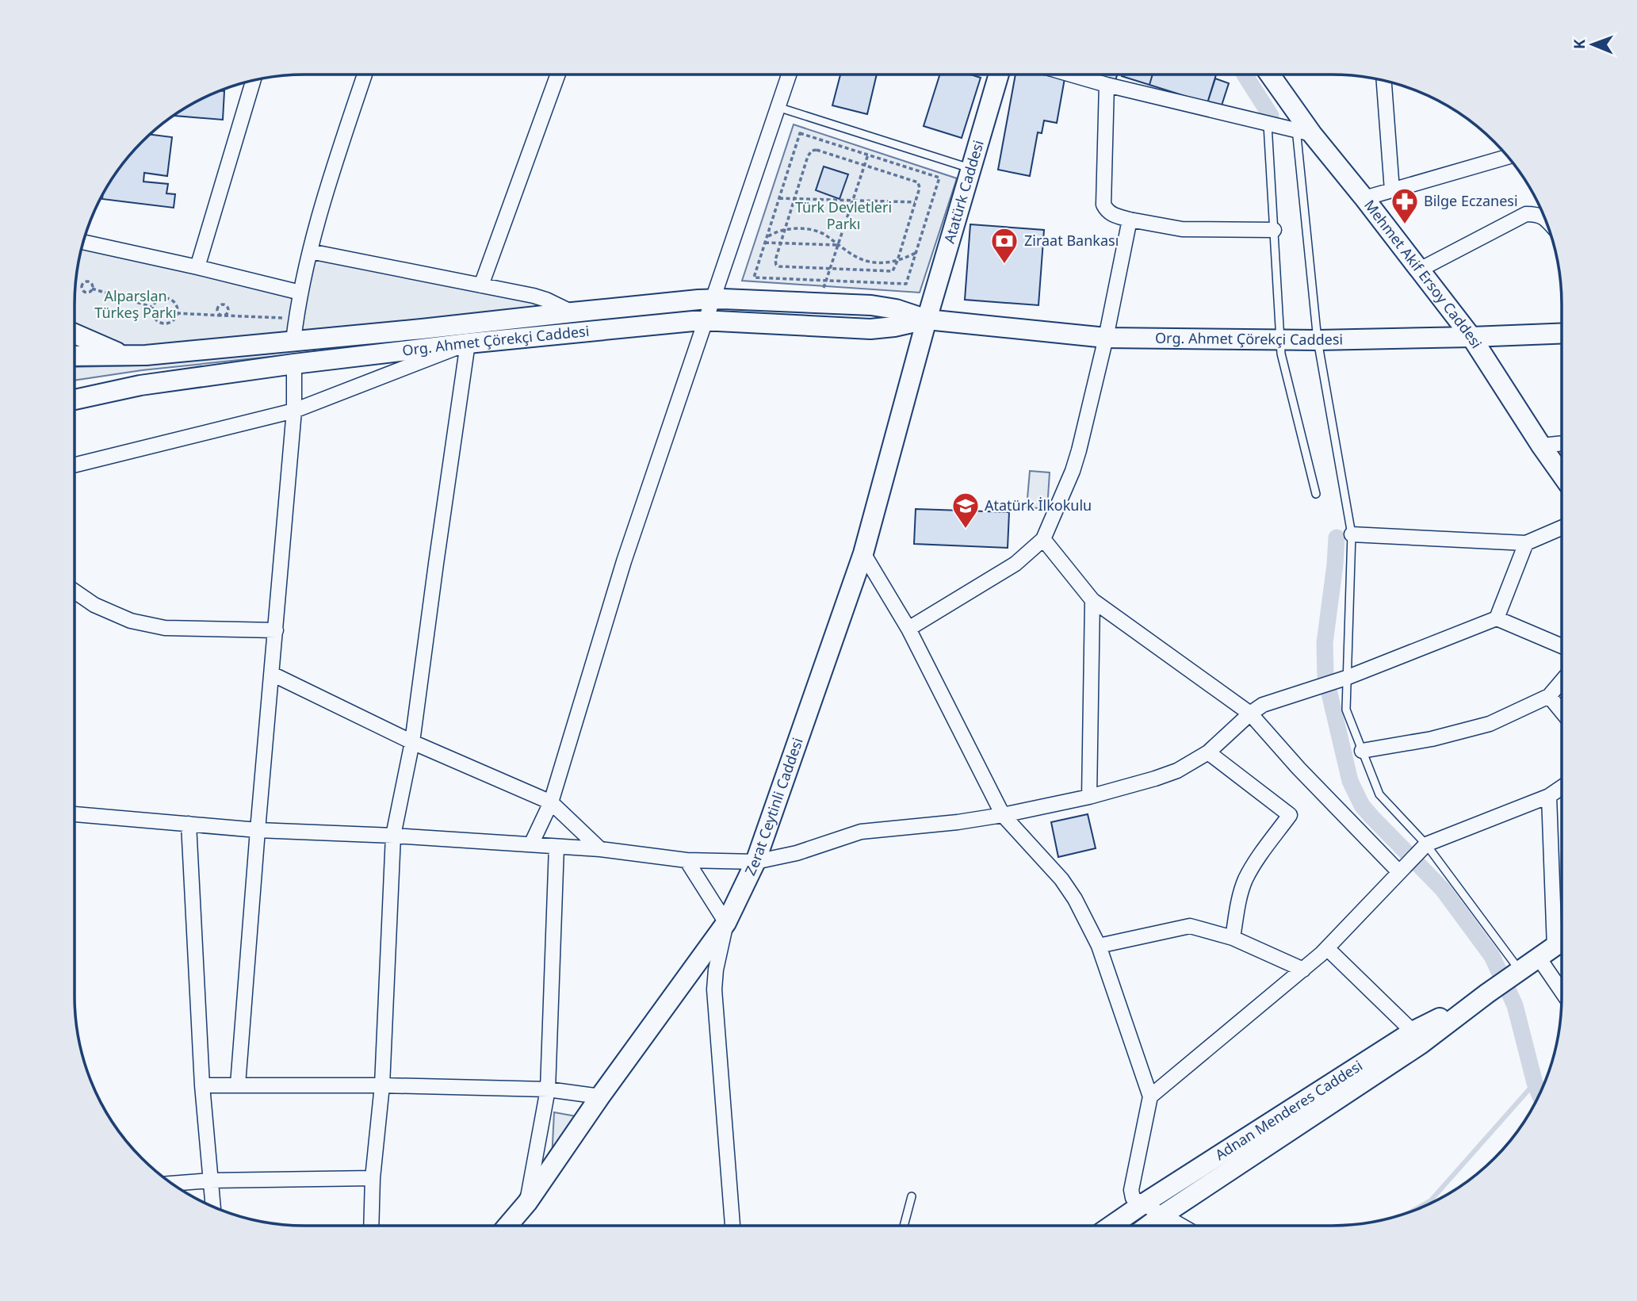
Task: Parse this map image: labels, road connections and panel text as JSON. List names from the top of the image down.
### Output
{
  "streets": {
    "main road": [
      "Atatürk Caddesi",
      "Mehmet Akif Ersoy Caddesi",
      "Org. Ahmet Çörekçi Caddesi",
      "Zerat Ceytinli Caddesi",
      "Adnan Menderes Caddesi"
    ]
  },
  "crossings": [
    ["Atatürk Caddesi", "Org. Ahmet Çörekçi Caddesi"],
    ["Atatürk Caddesi", "Zerat Ceytinli Caddesi"],
    ["Mehmet Akif Ersoy Caddesi", "Org. Ahmet Çörekçi Caddesi"],
    ["Org. Ahmet Çörekçi Caddesi", "Zerat Ceytinli Caddesi"]
  ],
  "parks": ["Türk Devletleri Parkı", "Alparslan Türkeş Parkı"],
  "places": {
    "pharmacy": ["Bilge Eczanesi"],
    "bank": ["Ziraat Bankası"],
    "school or university": ["Atatürk İlkokulu"]
  },
  "north": "left"
}
